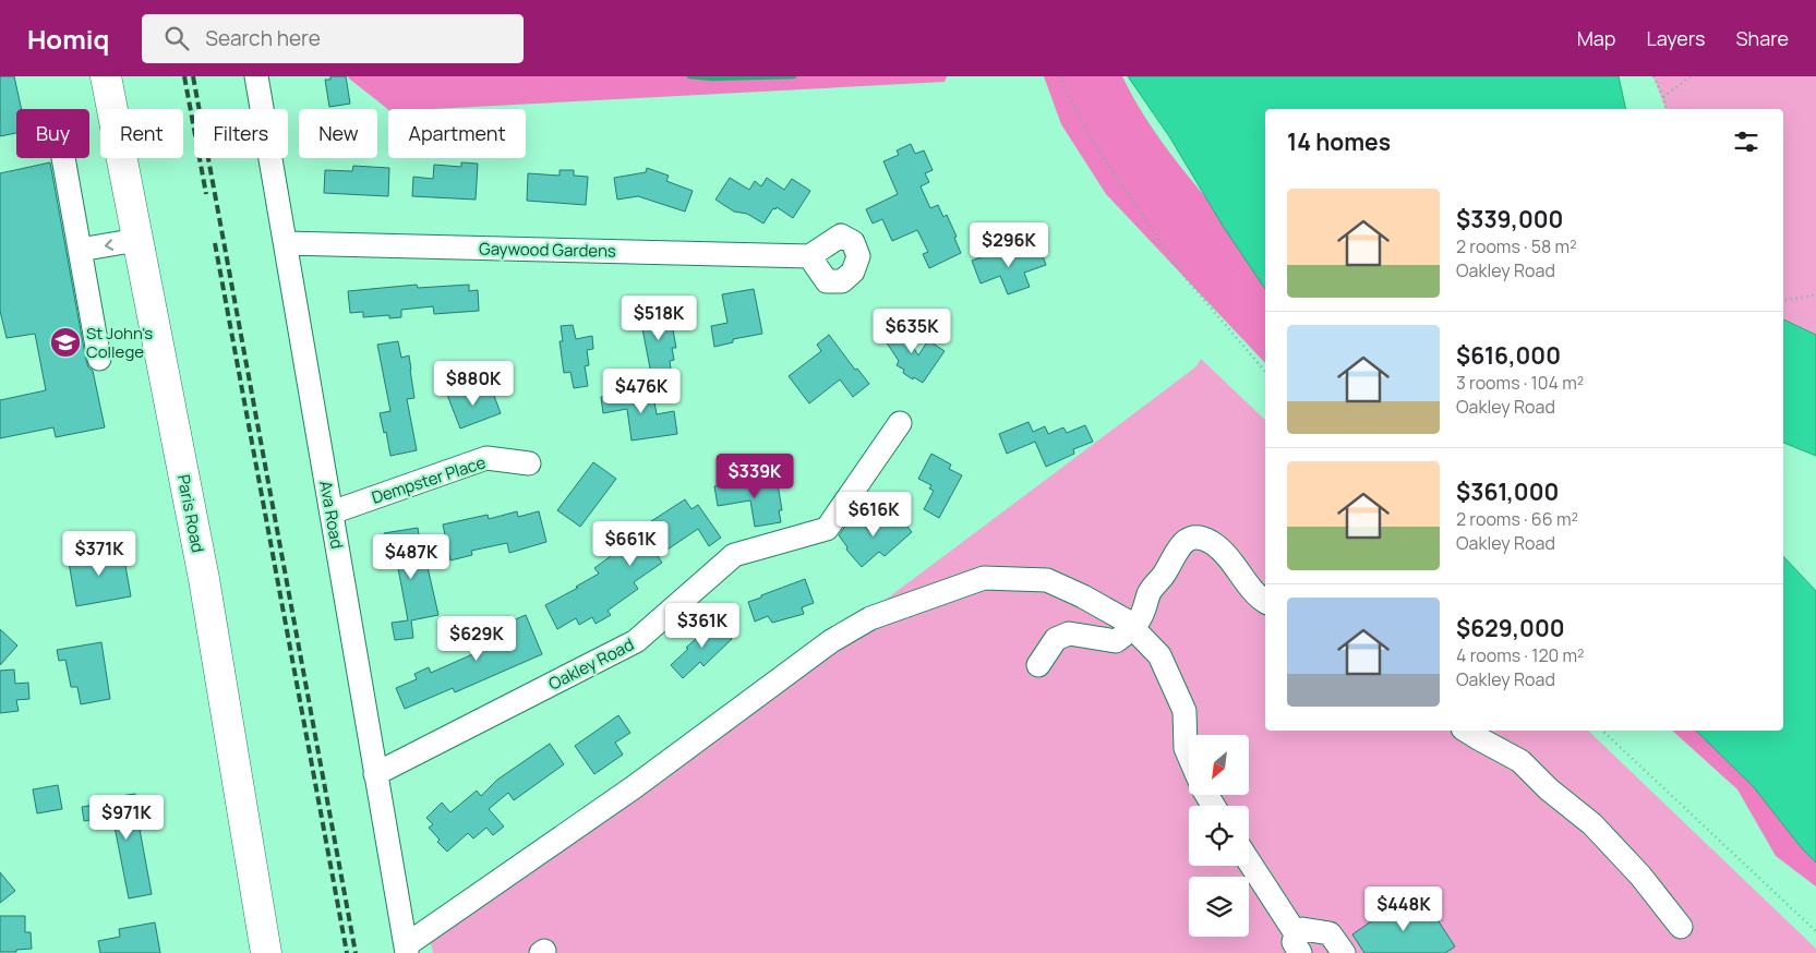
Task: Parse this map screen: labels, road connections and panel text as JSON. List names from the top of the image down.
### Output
{
  "streets": {
    "main road": ["Paris Road"],
    "street": [
      "Gaywood Gardens",
      "Dempster Place",
      "Ava Road",
      "Oakley Road"
    ]
  },
  "crossings": [
    ["Gaywood Gardens", "Ava Road"],
    ["Dempster Place", "Ava Road"],
    ["Ava Road", "Oakley Road"]
  ],
  "places": {
    "school or university": ["St John's College"]
  },
  "north": "bottom left",
  "page": {
    "header": "Homiq",
    "search": "Search here",
    "nav": ["Map", "Layers", "Share"],
    "chip": [
      "Buy",
      "Rent",
      "Filters",
      "New",
      "Apartment"
    ],
    "heading": "14 homes",
    "list": [
      {
        "name": "$339,000",
        "note": "2 rooms · 58 m² · Oakley Road"
      },
      {
        "name": "$616,000",
        "note": "3 rooms · 104 m² · Oakley Road"
      },
      {
        "name": "$361,000",
        "note": "2 rooms · 66 m² · Oakley Road"
      },
      {
        "name": "$629,000",
        "note": "4 rooms · 120 m² · Oakley Road"
      }
    ],
    "price": [
      "$296K",
      "$518K",
      "$635K",
      "$880K",
      "$476K",
      "$339K",
      "$616K",
      "$661K",
      "$371K",
      "$487K",
      "$361K",
      "$629K",
      "$971K",
      "$448K"
    ]
  }
}
